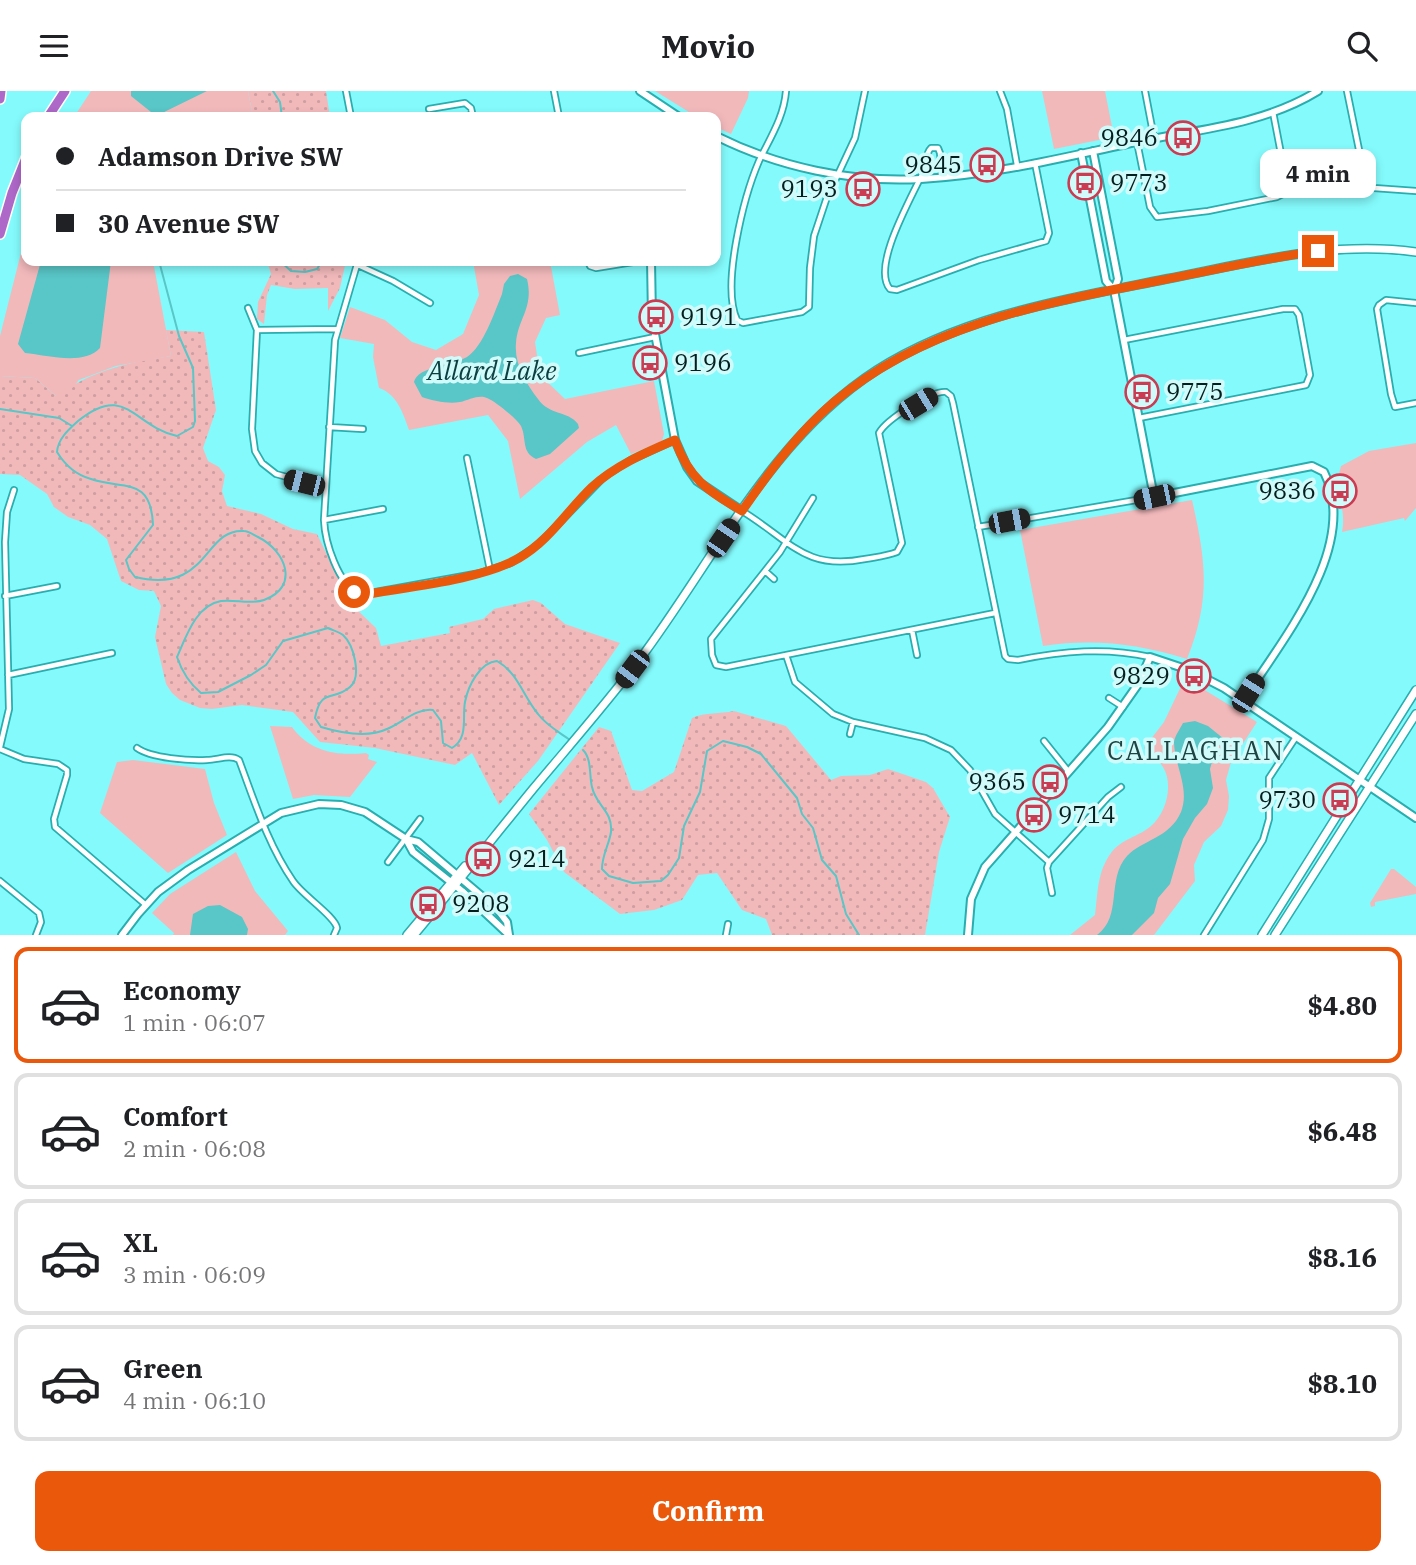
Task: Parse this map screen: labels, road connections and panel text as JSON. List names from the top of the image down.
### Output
{
  "districts": ["CALLAGHAN"],
  "water": ["Allard Lake"],
  "places": {
    "bus stop": [
      "9846",
      "9845",
      "9773",
      "9193",
      "9191",
      "9196",
      "9775",
      "9836",
      "9829",
      "9365",
      "9730",
      "9714",
      "9214",
      "9208"
    ]
  },
  "page": {
    "header": "Movio",
    "banner": ["Adamson Drive SW", "30 Avenue SW"],
    "bubble": "4 min",
    "list": [
      {
        "name": "Economy",
        "note": "1 min · 06:07",
        "value": "$4.80"
      },
      {
        "name": "Comfort",
        "note": "2 min · 06:08",
        "value": "$6.48"
      },
      {
        "name": "XL",
        "note": "3 min · 06:09",
        "value": "$8.16"
      },
      {
        "name": "Green",
        "note": "4 min · 06:10",
        "value": "$8.10"
      }
    ],
    "buttons": "Confirm"
  }
}
